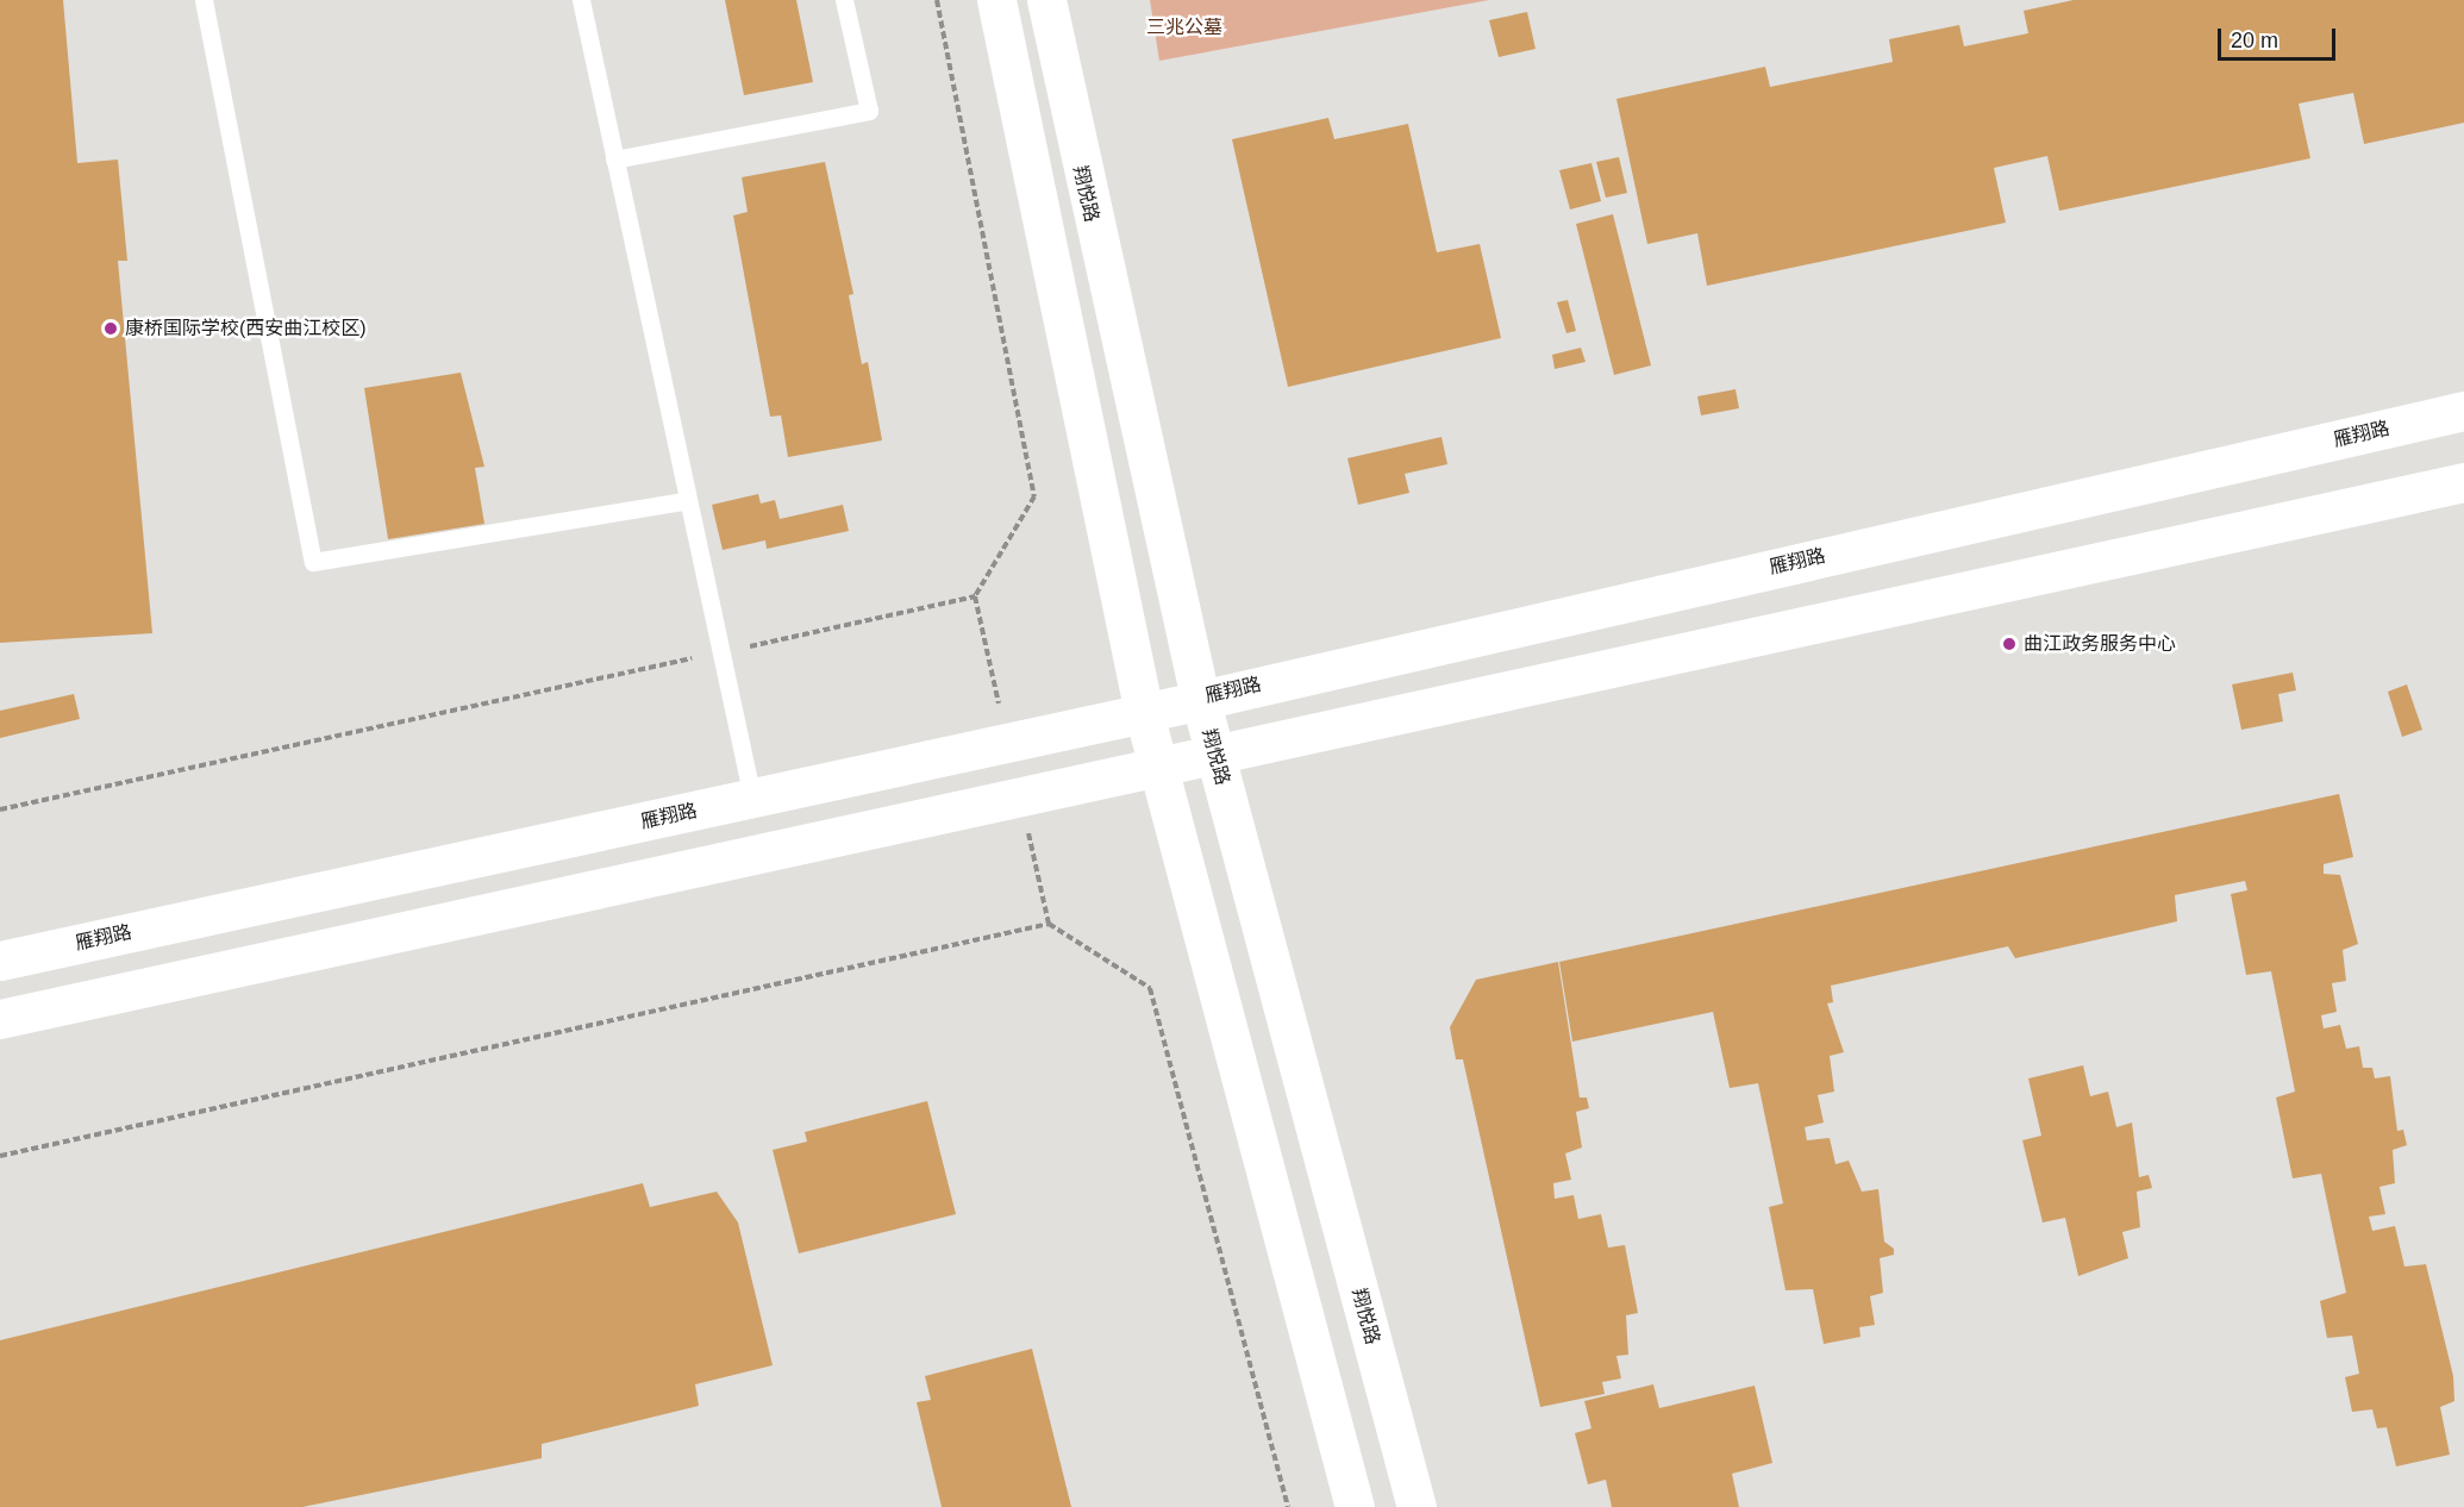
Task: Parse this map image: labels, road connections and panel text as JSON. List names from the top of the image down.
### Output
{
  "streets": {
    "main road": ["翔悦路", "雁翔路"]
  },
  "crossings": [
    ["翔悦路", "雁翔路"]
  ],
  "parks": ["三兆公墓"],
  "places": ["康桥国际学校(西安曲江校区)", "曲江政务服务中心"],
  "scale_bar": "20 m"
}
